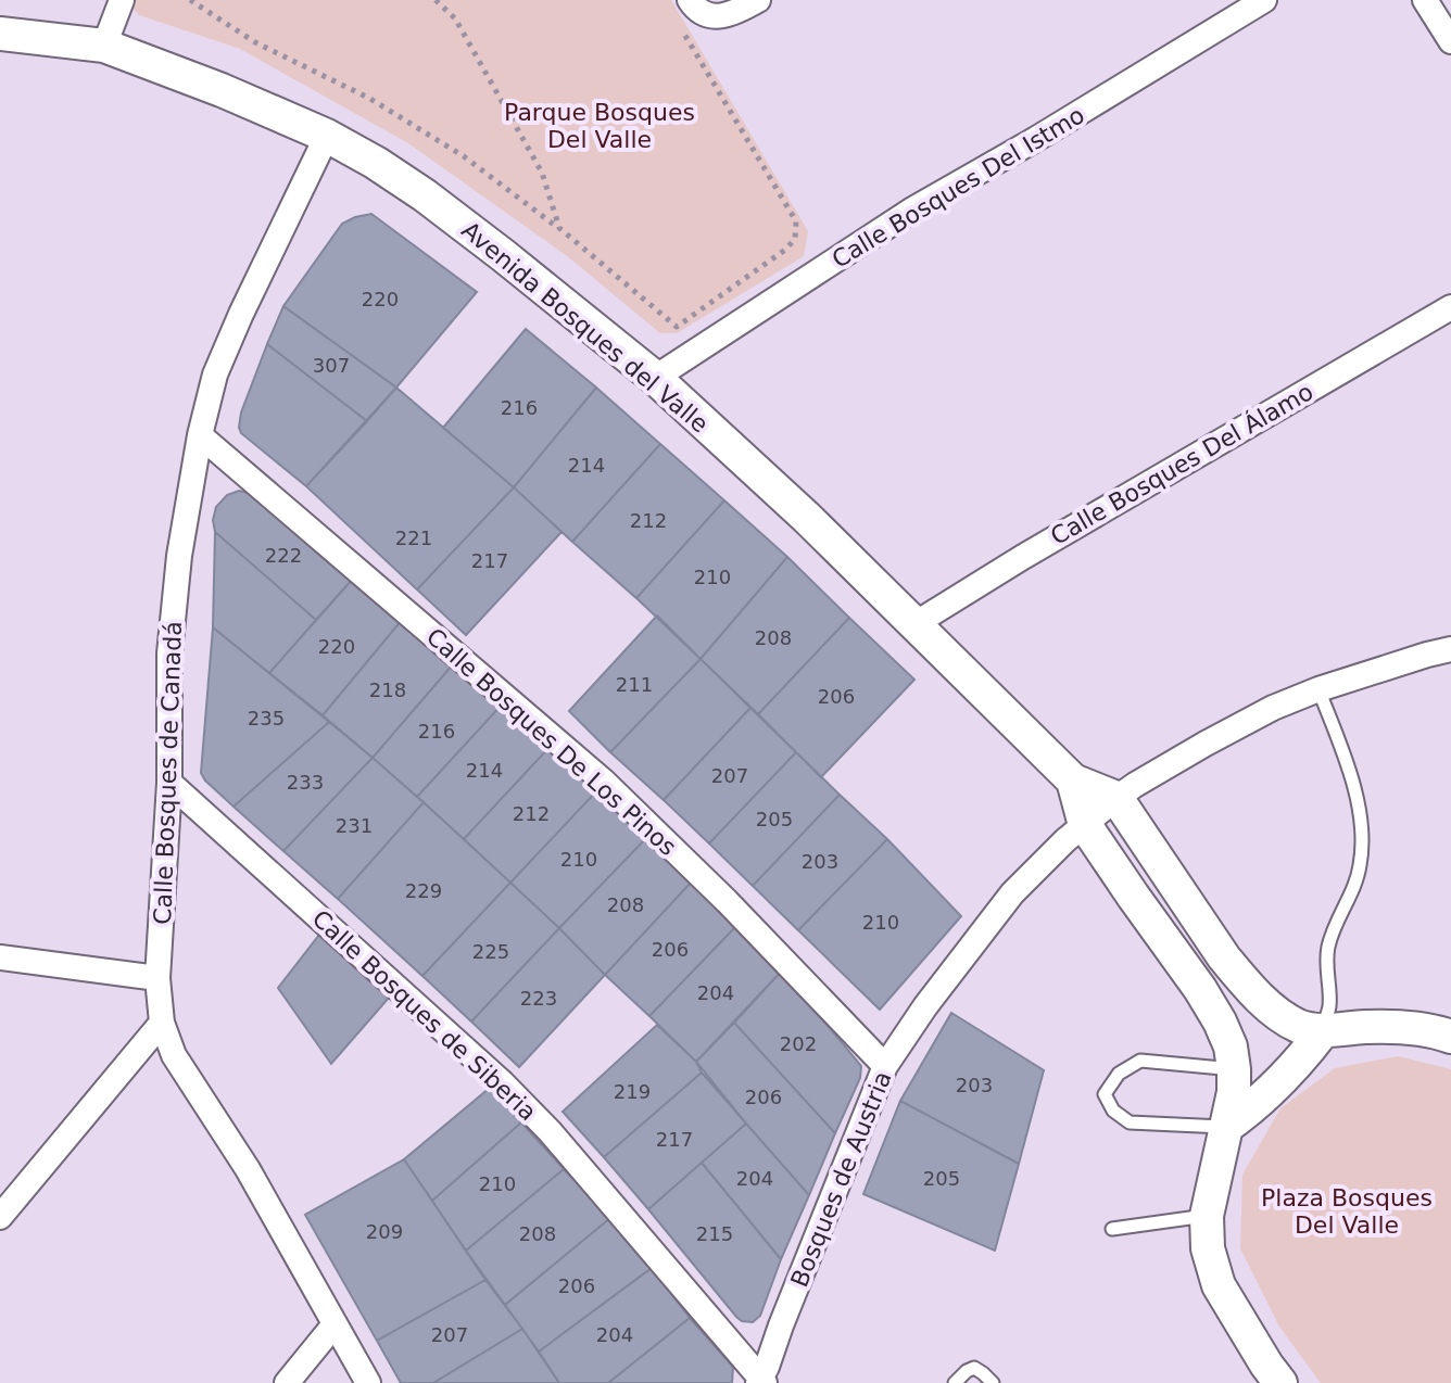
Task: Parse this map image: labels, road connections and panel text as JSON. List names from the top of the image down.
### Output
{
  "streets": {
    "street": [
      "Calle Bosques Del Istmo",
      "Avenida Bosques del Valle",
      "Calle Bosques Del Álamo",
      "Calle Bosques De Los Pinos",
      "Calle Bosques de Canadá",
      "Calle Bosques de Siberia",
      "Bosques de Austria"
    ]
  },
  "crossings": [
    ["Calle Bosques Del Istmo", "Avenida Bosques del Valle"],
    ["Avenida Bosques del Valle", "Calle Bosques Del Álamo"],
    ["Avenida Bosques del Valle", "Calle Bosques de Canadá"],
    ["Avenida Bosques del Valle", "Bosques de Austria"],
    ["Calle Bosques De Los Pinos", "Calle Bosques de Canadá"],
    ["Calle Bosques De Los Pinos", "Bosques de Austria"],
    ["Calle Bosques de Canadá", "Calle Bosques de Siberia"],
    ["Calle Bosques de Siberia", "Bosques de Austria"]
  ],
  "parks": ["Parque Bosques Del Valle", "Plaza Bosques Del Valle"],
  "house_numbers": [
    "220",
    "307",
    "216",
    "214",
    "212",
    "221",
    "222",
    "217",
    "210",
    "208",
    "220",
    "211",
    "218",
    "206",
    "235",
    "216",
    "214",
    "207",
    "233",
    "212",
    "205",
    "231",
    "210",
    "203",
    "229",
    "208",
    "210",
    "206",
    "225",
    "204",
    "223",
    "202",
    "203",
    "219",
    "206",
    "217",
    "204",
    "205",
    "210",
    "209",
    "208",
    "215",
    "206",
    "207",
    "204"
  ]
}
